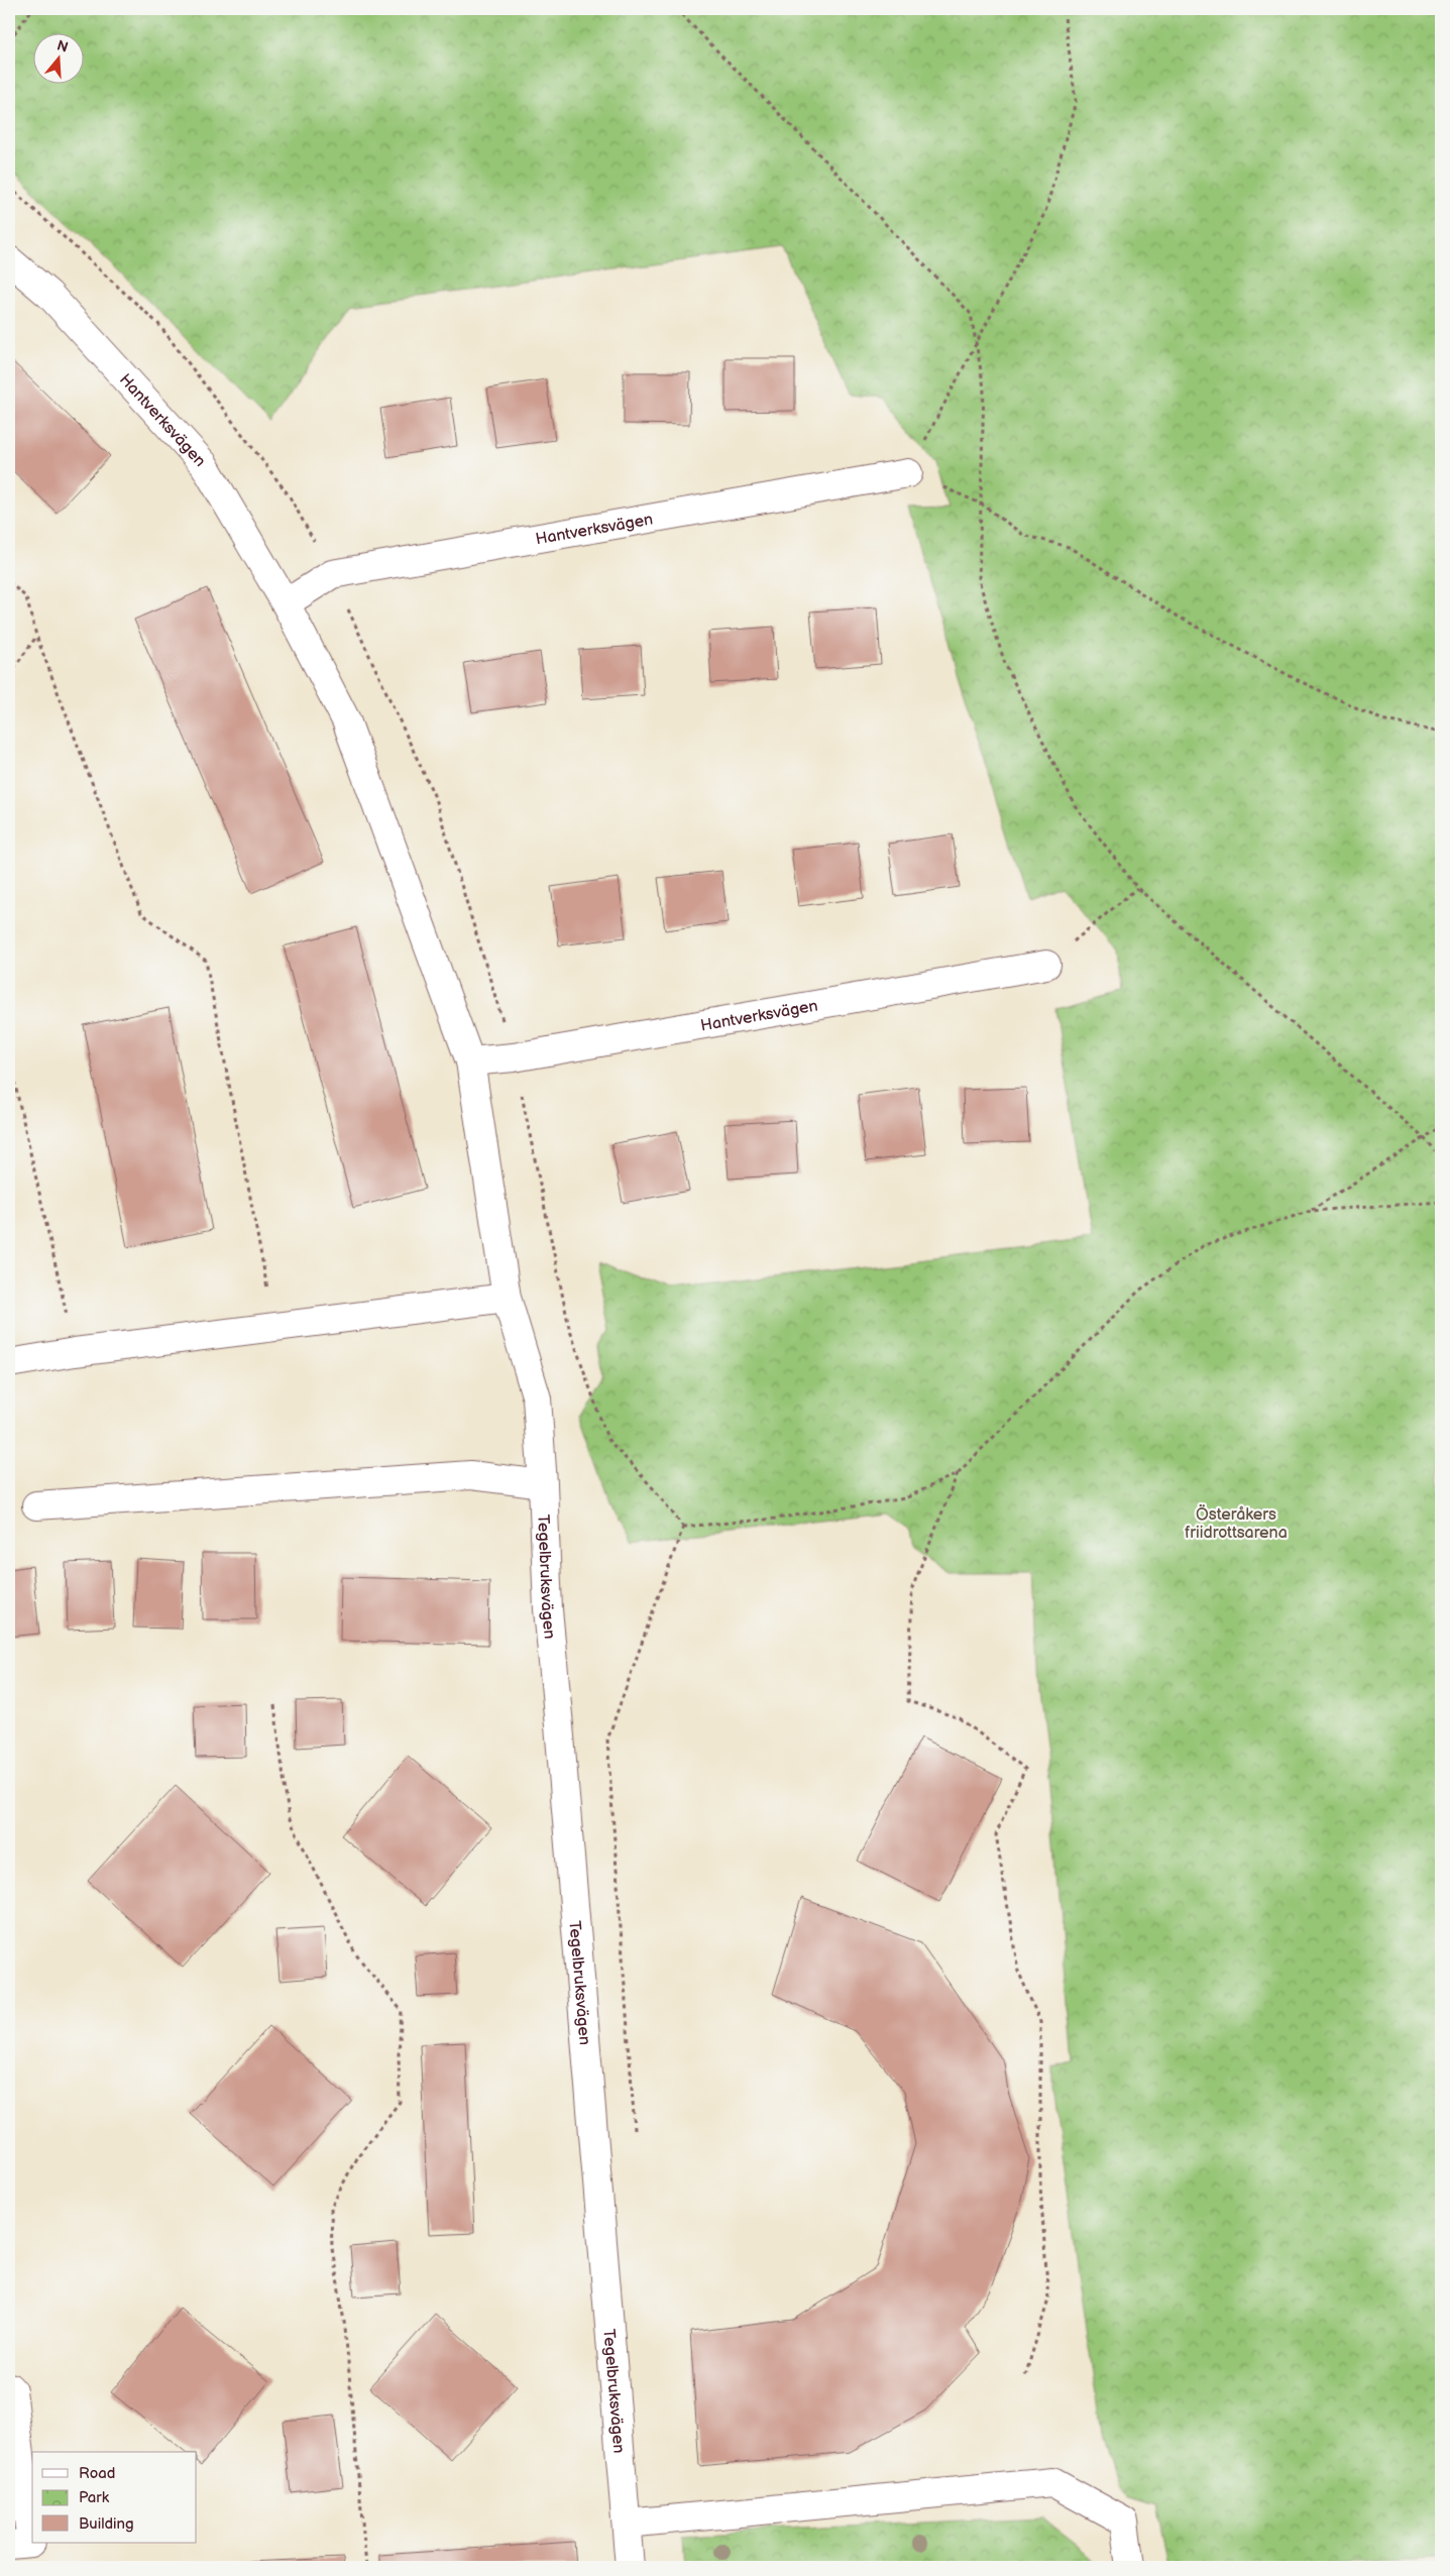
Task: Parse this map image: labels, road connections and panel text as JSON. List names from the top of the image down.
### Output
{
  "streets": {
    "street": ["Hantverksvägen", "Tegelbruksvägen"]
  },
  "crossings": [
    ["Hantverksvägen", "Tegelbruksvägen"]
  ],
  "parks": ["Österåkers friidrottsarena"],
  "legend": ["Road", "Park", "Building"],
  "north": "top"
}
